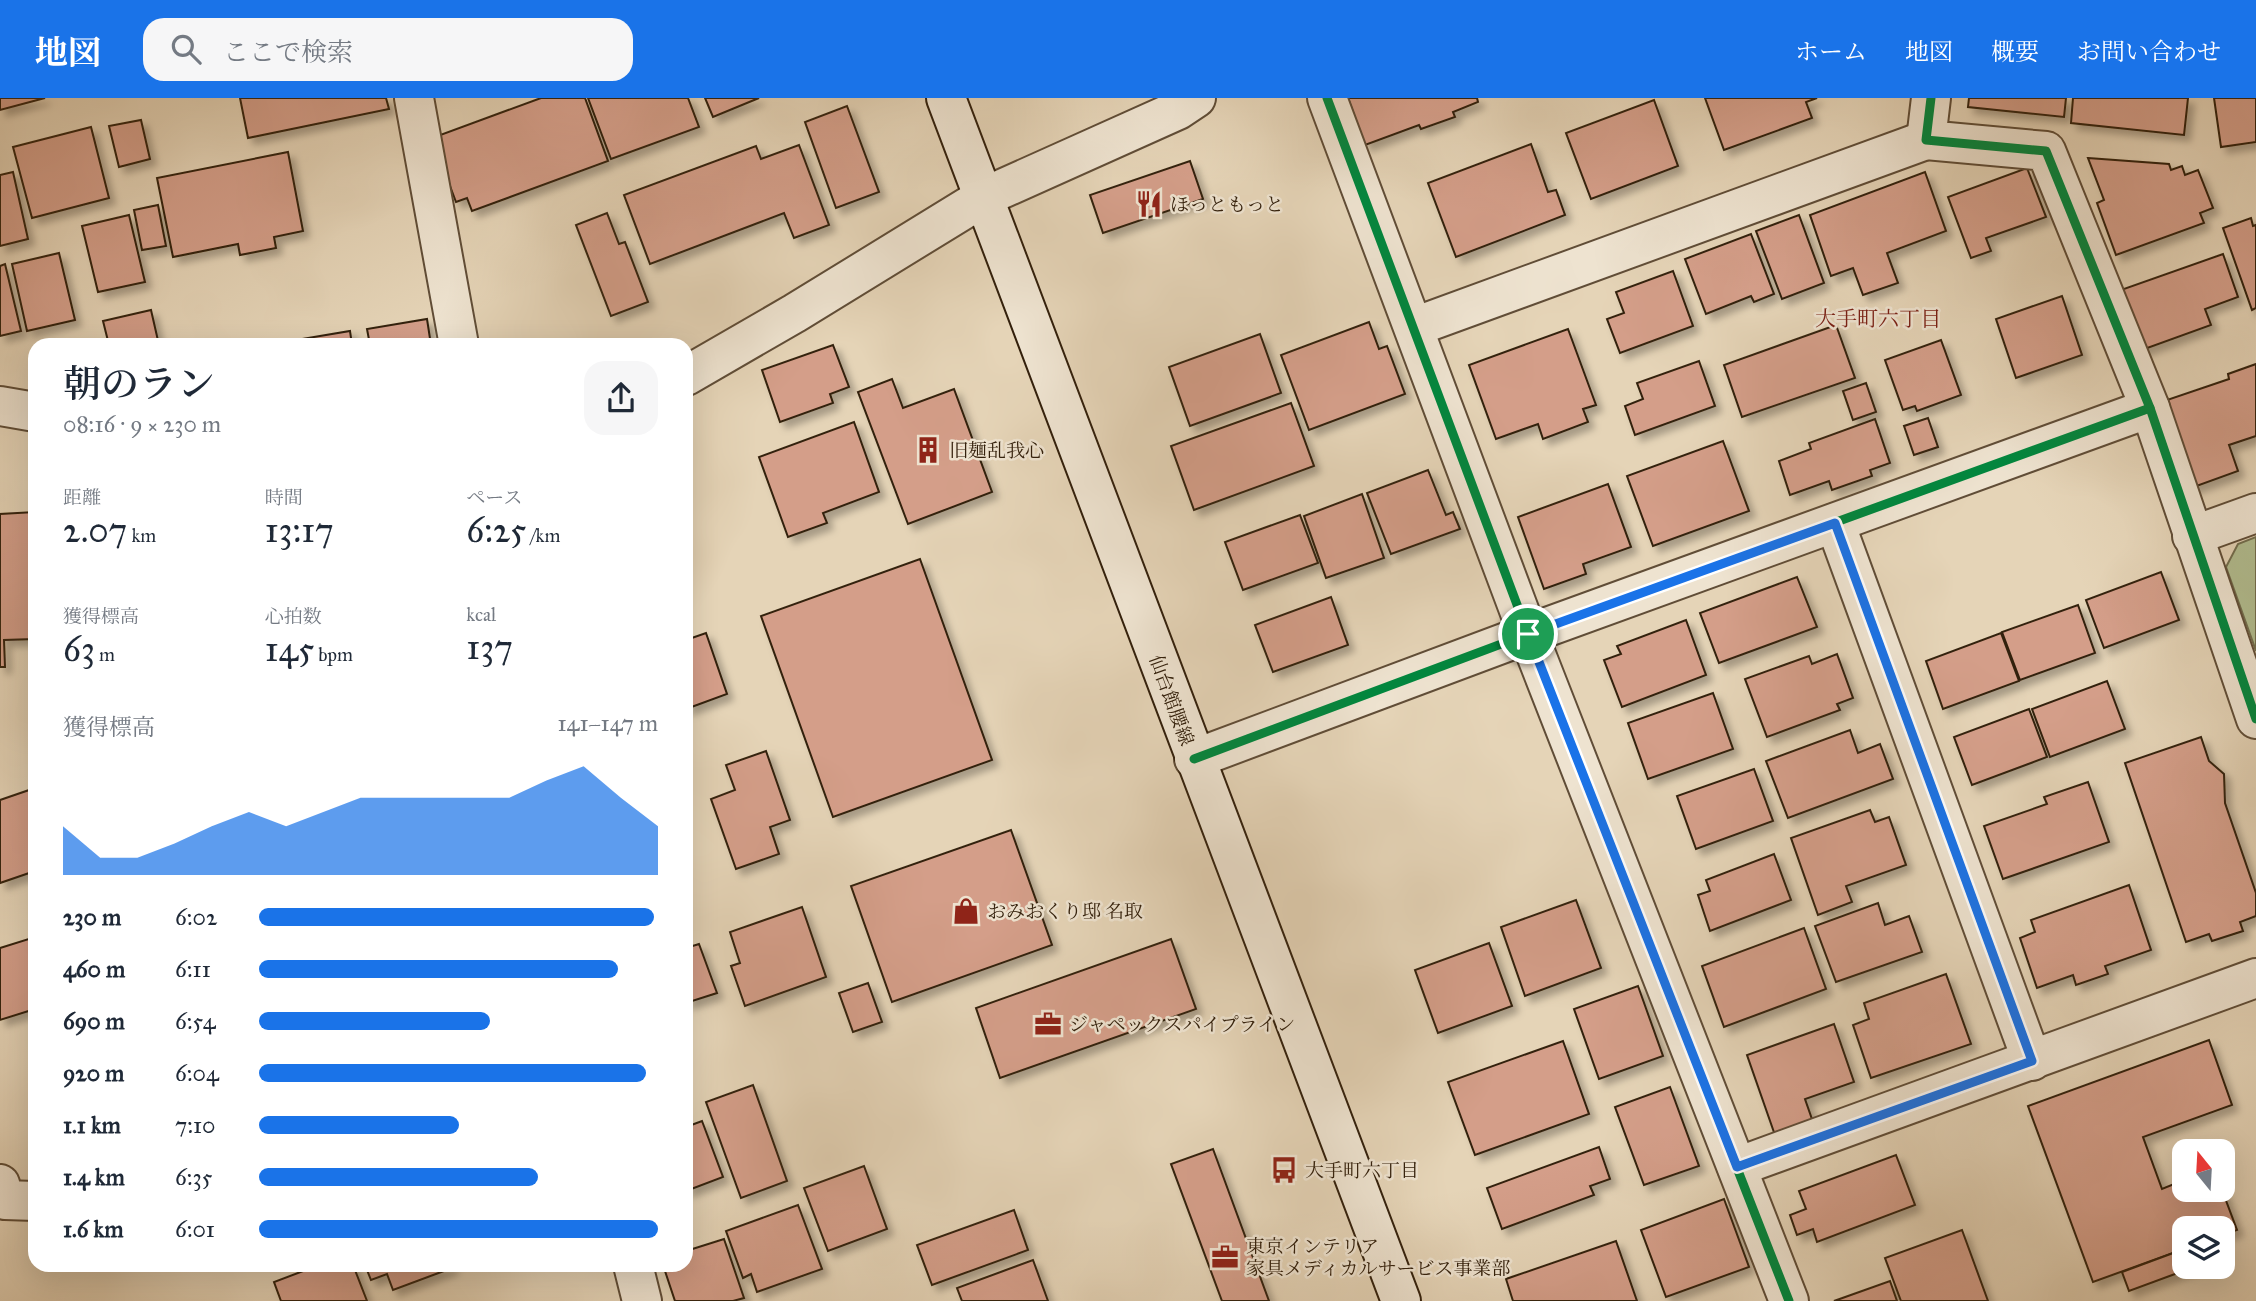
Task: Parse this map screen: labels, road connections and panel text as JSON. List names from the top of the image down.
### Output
{
  "streets": {
    "street": ["仙台館腰線"]
  },
  "districts": ["大手町六丁目"],
  "places": {
    "restaurant": ["ほっともっと"],
    "building": ["旧麺乱我心"],
    "shop": ["おみおくり邸 名取"],
    "office": ["ジャペックスパイプライン", "東京インテリア 家具メディカルサービス事業部"],
    "bus stop": ["大手町六丁目"]
  },
  "north": "top",
  "page": {
    "header": "地図",
    "search": "ここで検索",
    "nav": [
      "ホーム",
      "地図",
      "概要",
      "お問い合わせ"
    ],
    "heading": ["朝のラン", "08:16 · 9 × 230 m"],
    "stats": [
      ["距離", "2.07 km"],
      ["時間", "13:17"],
      ["ペース", "6:25 /km"],
      ["獲得標高", "63 m"],
      ["心拍数", "145 bpm"],
      ["kcal", "137"]
    ],
    "chart": ["獲得標高", "141–147 m"],
    "list": [
      {
        "name": "230 m",
        "note": "6:02"
      },
      {
        "name": "460 m",
        "note": "6:11"
      },
      {
        "name": "690 m",
        "note": "6:54"
      },
      {
        "name": "920 m",
        "note": "6:04"
      },
      {
        "name": "1.1 km",
        "note": "7:10"
      },
      {
        "name": "1.4 km",
        "note": "6:35"
      },
      {
        "name": "1.6 km",
        "note": "6:01"
      }
    ]
  }
}
